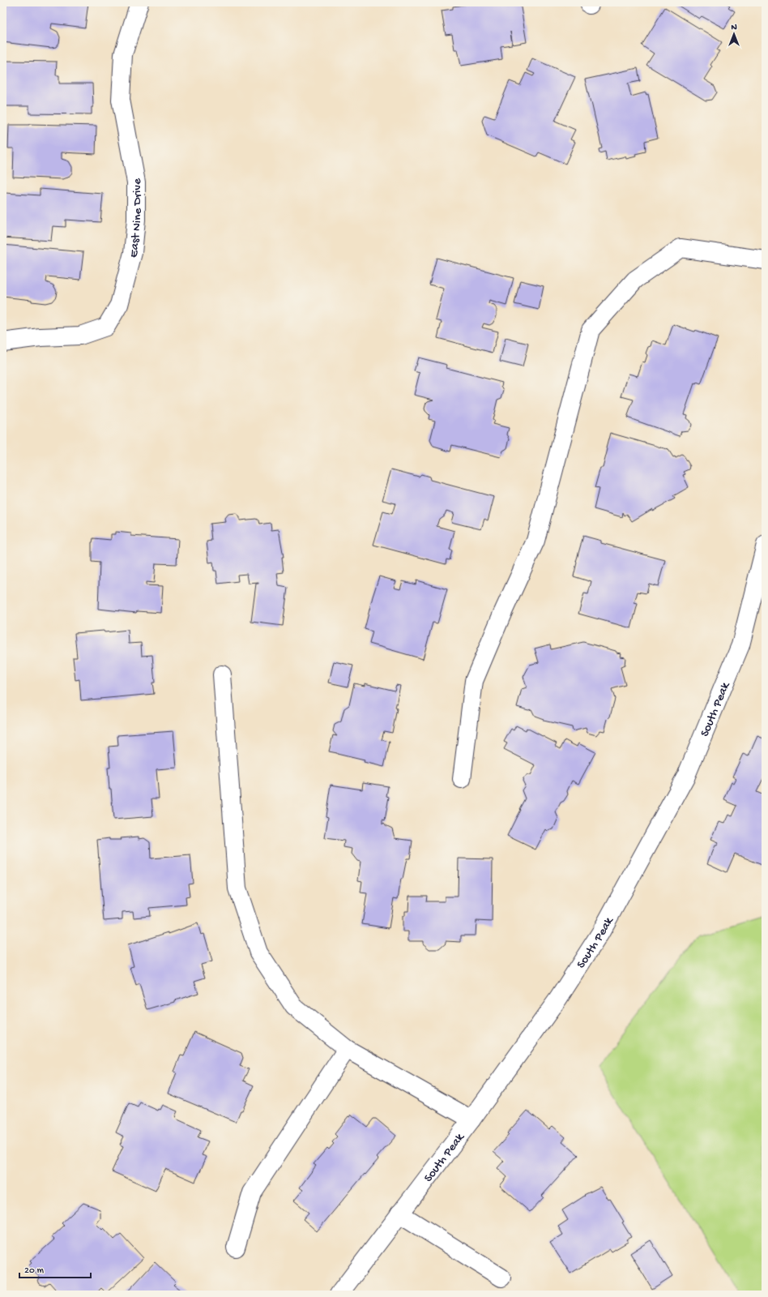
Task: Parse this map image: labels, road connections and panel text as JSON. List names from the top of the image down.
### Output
{
  "streets": {
    "street": ["East Nine Drive", "South Peak"]
  },
  "scale_bar": "20 m",
  "north": "top"
}
